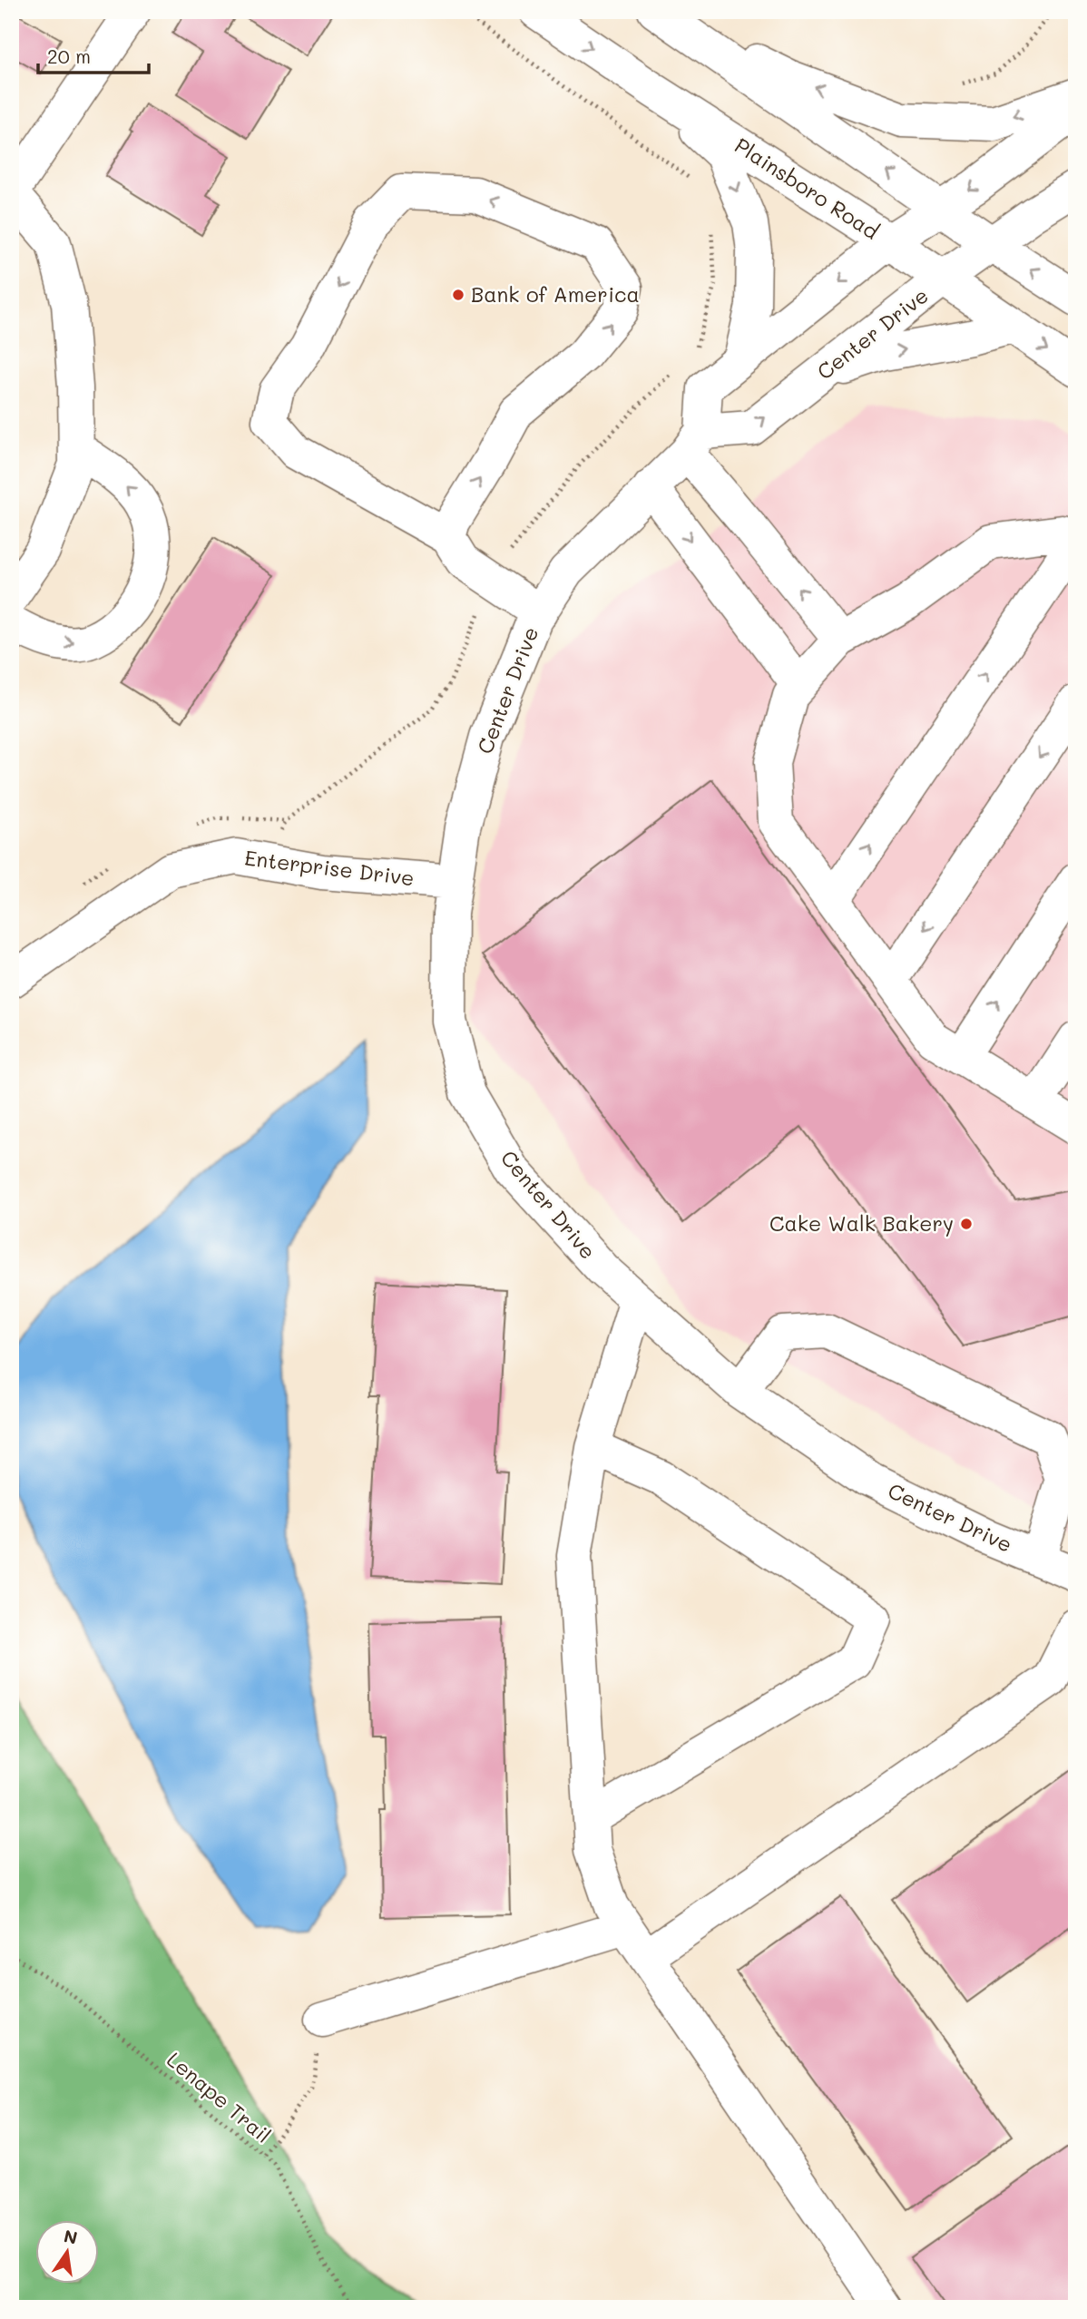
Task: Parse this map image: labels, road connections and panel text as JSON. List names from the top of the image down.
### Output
{
  "streets": {
    "street": ["Plainsboro Road", "Center Drive", "Enterprise Drive"],
    "path": ["Lenape Trail"]
  },
  "crossings": [
    ["Plainsboro Road", "Center Drive"],
    ["Center Drive", "Enterprise Drive"]
  ],
  "places": ["Bank of America", "Cake Walk Bakery"],
  "scale_bar": "20 m",
  "north": "top"
}
